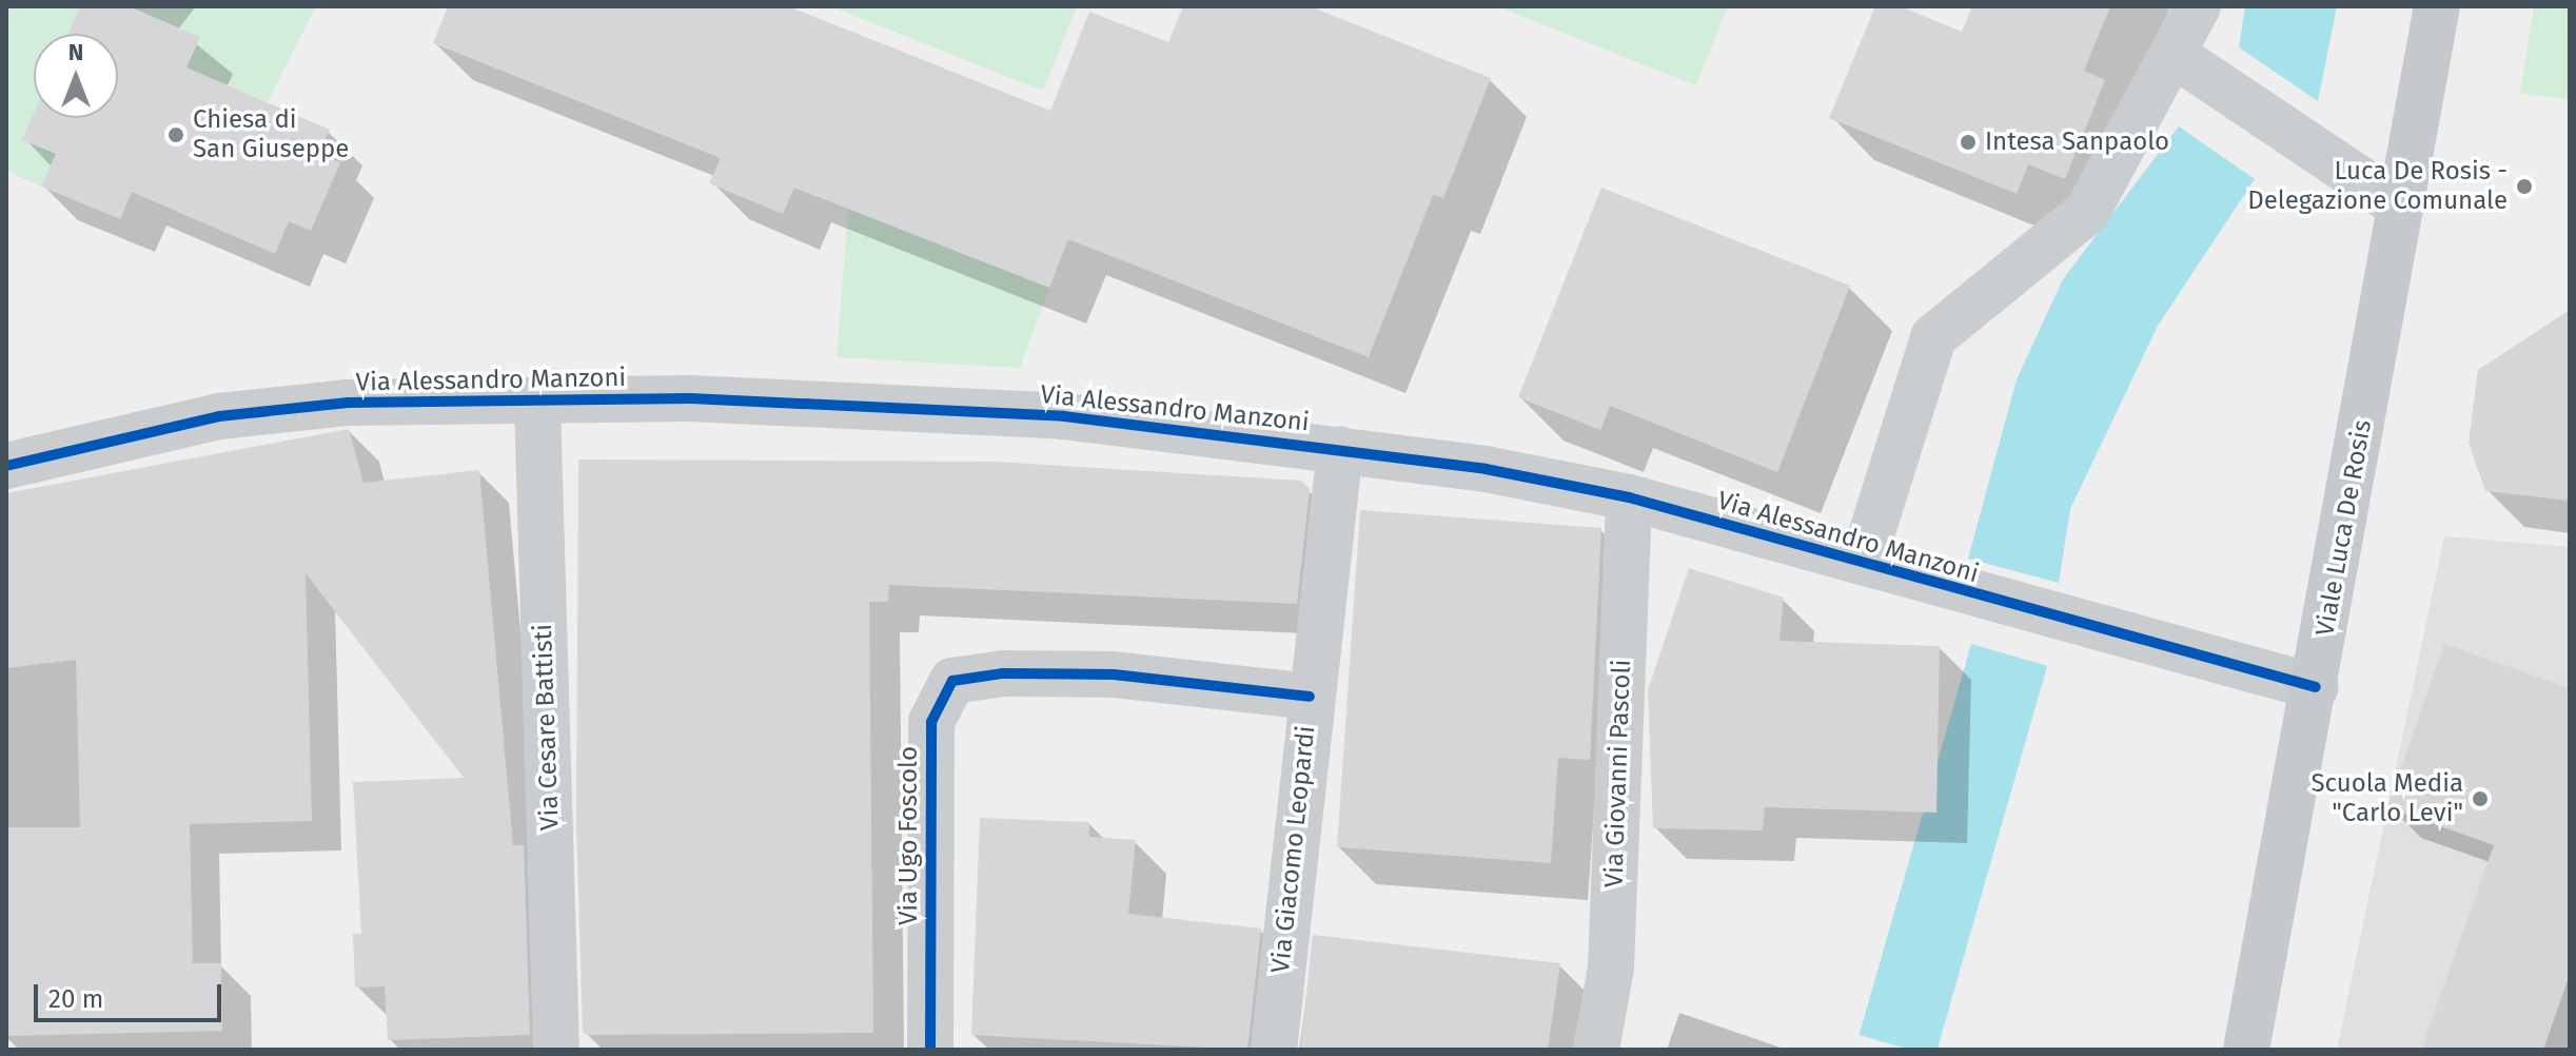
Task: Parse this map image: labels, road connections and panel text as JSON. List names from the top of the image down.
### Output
{
  "streets": {
    "main road": ["Viale Luca De Rosis"],
    "street": [
      "Via Alessandro Manzoni",
      "Via Cesare Battisti",
      "Via Giovanni Pascoli",
      "Via Ugo Foscolo",
      "Via Giacomo Leopardi"
    ]
  },
  "crossings": [
    ["Via Alessandro Manzoni", "Viale Luca De Rosis"],
    ["Via Alessandro Manzoni", "Via Cesare Battisti"],
    ["Via Alessandro Manzoni", "Via Giovanni Pascoli"],
    ["Via Alessandro Manzoni", "Via Giacomo Leopardi"],
    ["Via Ugo Foscolo", "Via Giacomo Leopardi"]
  ],
  "places": [
    "Chiesa di San Giuseppe",
    "Intesa Sanpaolo",
    "Luca De Rosis - Delegazione Comunale",
    "Scuola Media \"Carlo Levi\""
  ],
  "scale_bar": "20 m",
  "north": "top"
}
